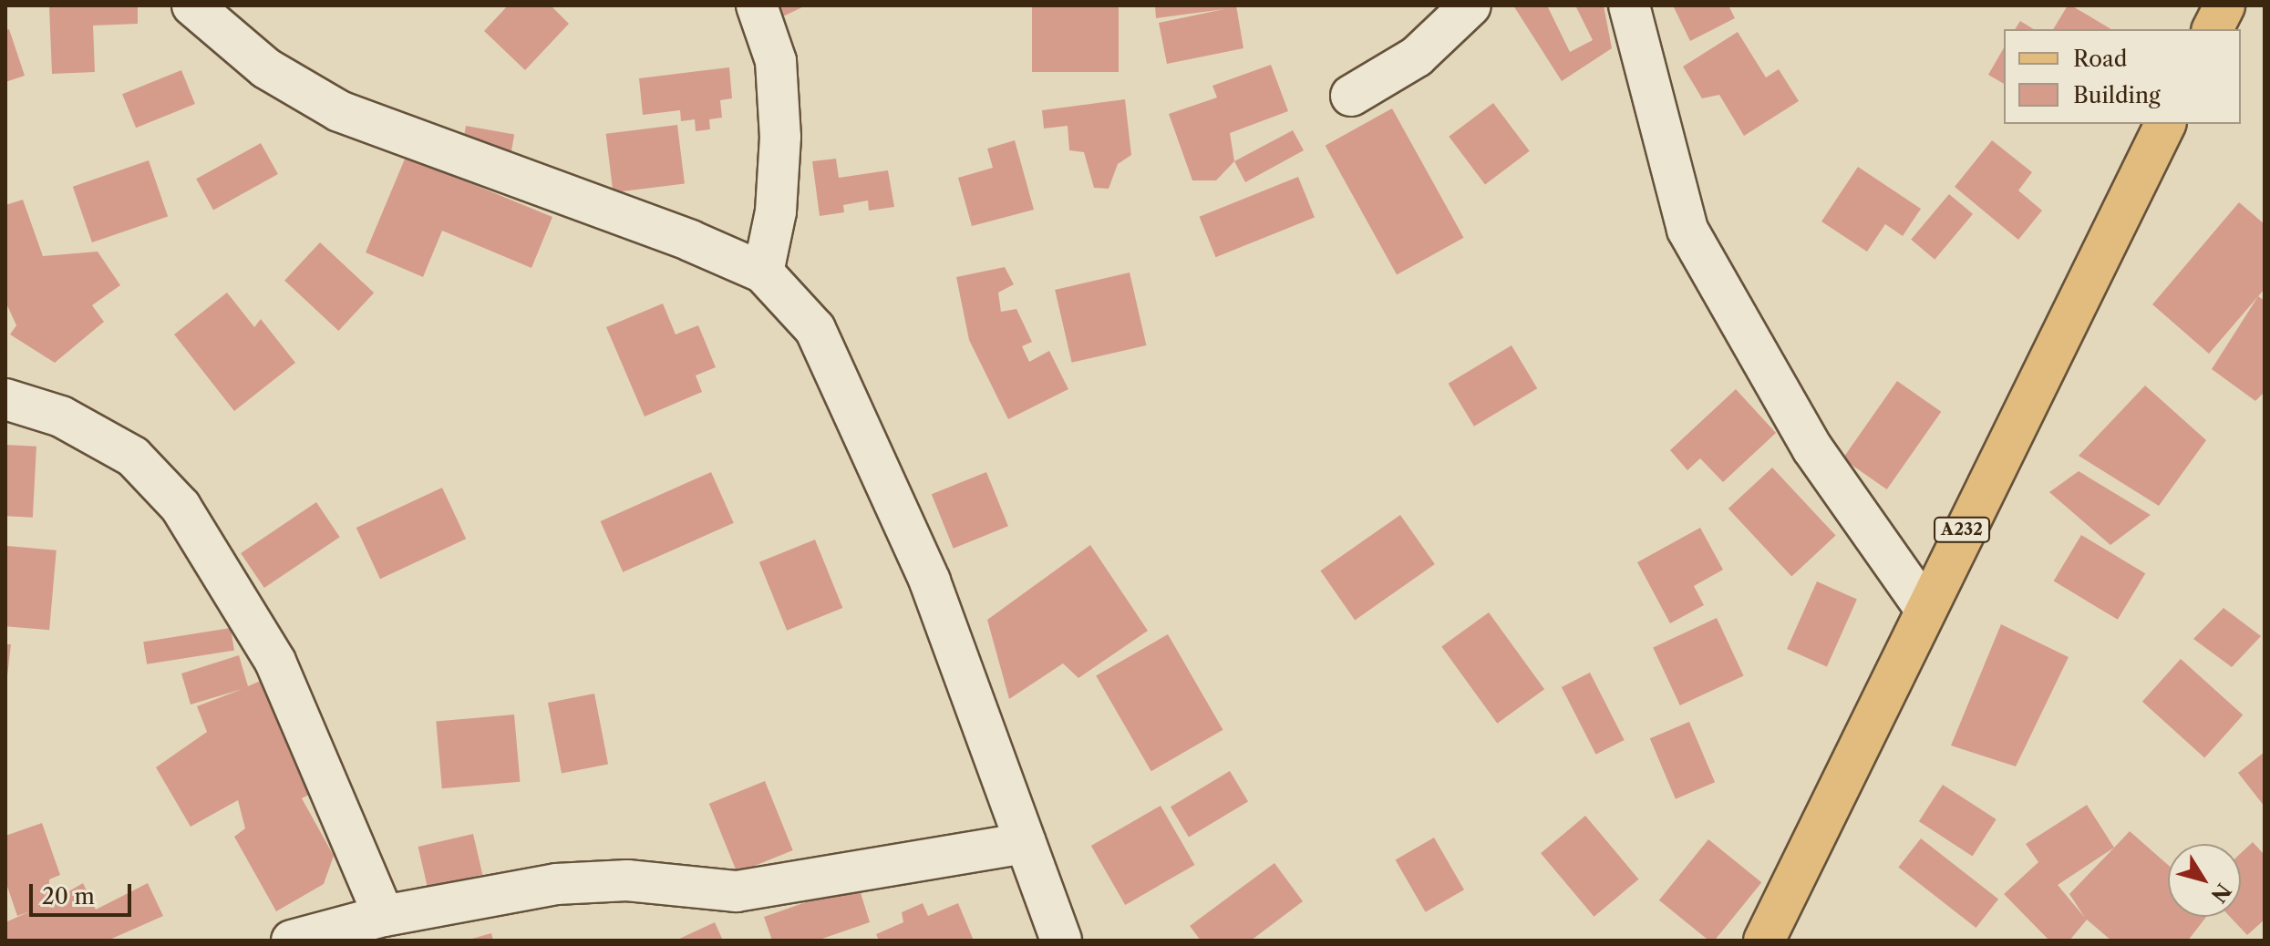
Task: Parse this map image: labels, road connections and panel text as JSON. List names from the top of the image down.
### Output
{
  "streets": {
    "main road": ["A232"]
  },
  "legend": ["Road", "Building"],
  "scale_bar": "20 m",
  "north": "bottom right"
}
